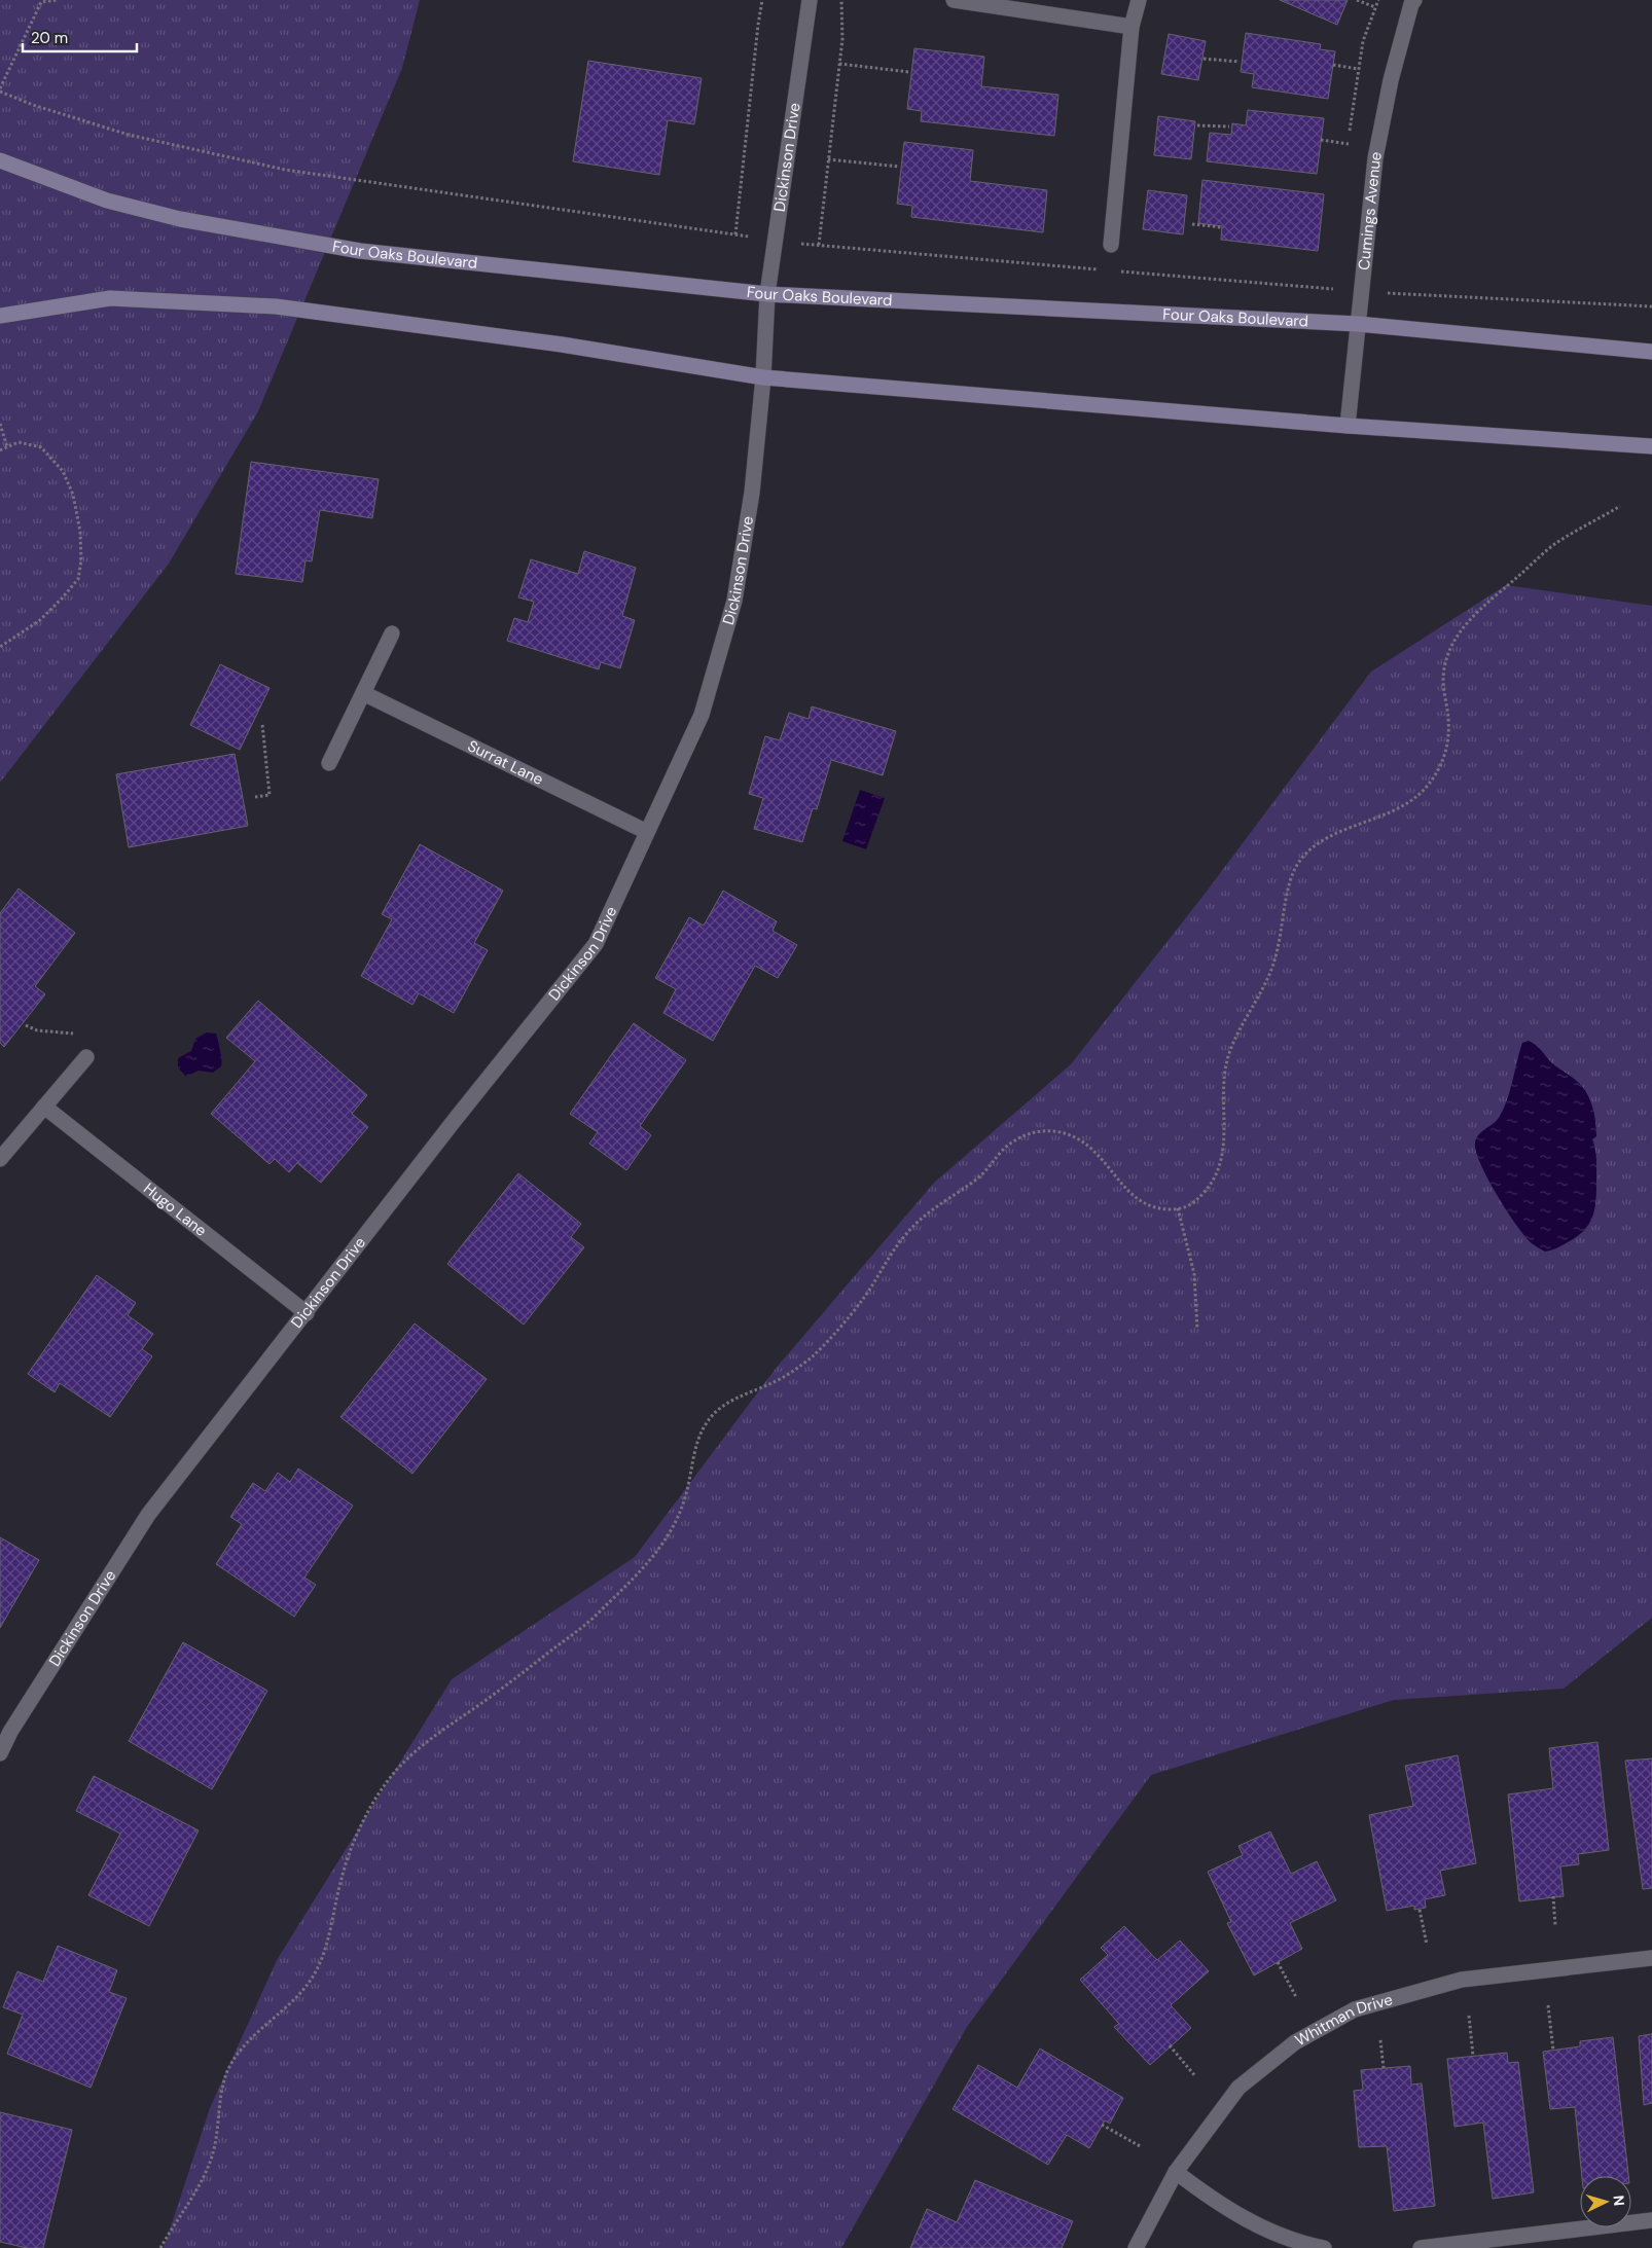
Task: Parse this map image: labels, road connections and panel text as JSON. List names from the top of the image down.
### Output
{
  "streets": {
    "street": [
      "Dickinson Drive",
      "Cumings Avenue",
      "Four Oaks Boulevard",
      "Surrat Lane",
      "Hugo Lane",
      "Whitman Drive"
    ]
  },
  "crossings": [
    ["Dickinson Drive", "Four Oaks Boulevard"],
    ["Dickinson Drive", "Surrat Lane"],
    ["Dickinson Drive", "Hugo Lane"],
    ["Cumings Avenue", "Four Oaks Boulevard"]
  ],
  "scale_bar": "20 m",
  "north": "right"
}
